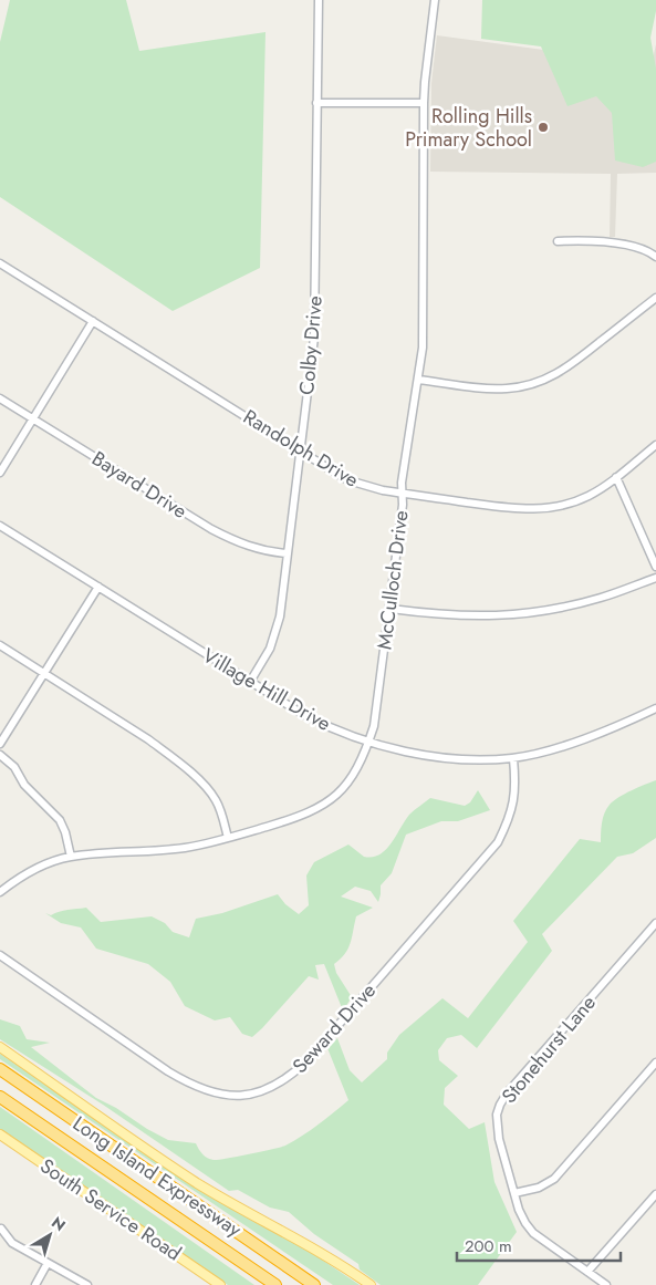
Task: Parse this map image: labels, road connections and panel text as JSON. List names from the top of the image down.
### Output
{
  "streets": {
    "highway": ["Long Island Expressway"],
    "main road": ["South Service Road"],
    "street": [
      "Colby Drive",
      "Randolph Drive",
      "Bayard Drive",
      "McCulloch Drive",
      "Village Hill Drive",
      "Seward Drive",
      "Stonehurst Lane"
    ]
  },
  "crossings": [
    ["Colby Drive", "Randolph Drive"],
    ["Colby Drive", "Bayard Drive"],
    ["Colby Drive", "Village Hill Drive"],
    ["Randolph Drive", "McCulloch Drive"],
    ["McCulloch Drive", "Village Hill Drive"],
    ["Village Hill Drive", "Seward Drive"]
  ],
  "places": ["Rolling Hills Primary School"],
  "scale_bar": "200 m",
  "north": "top right"
}
